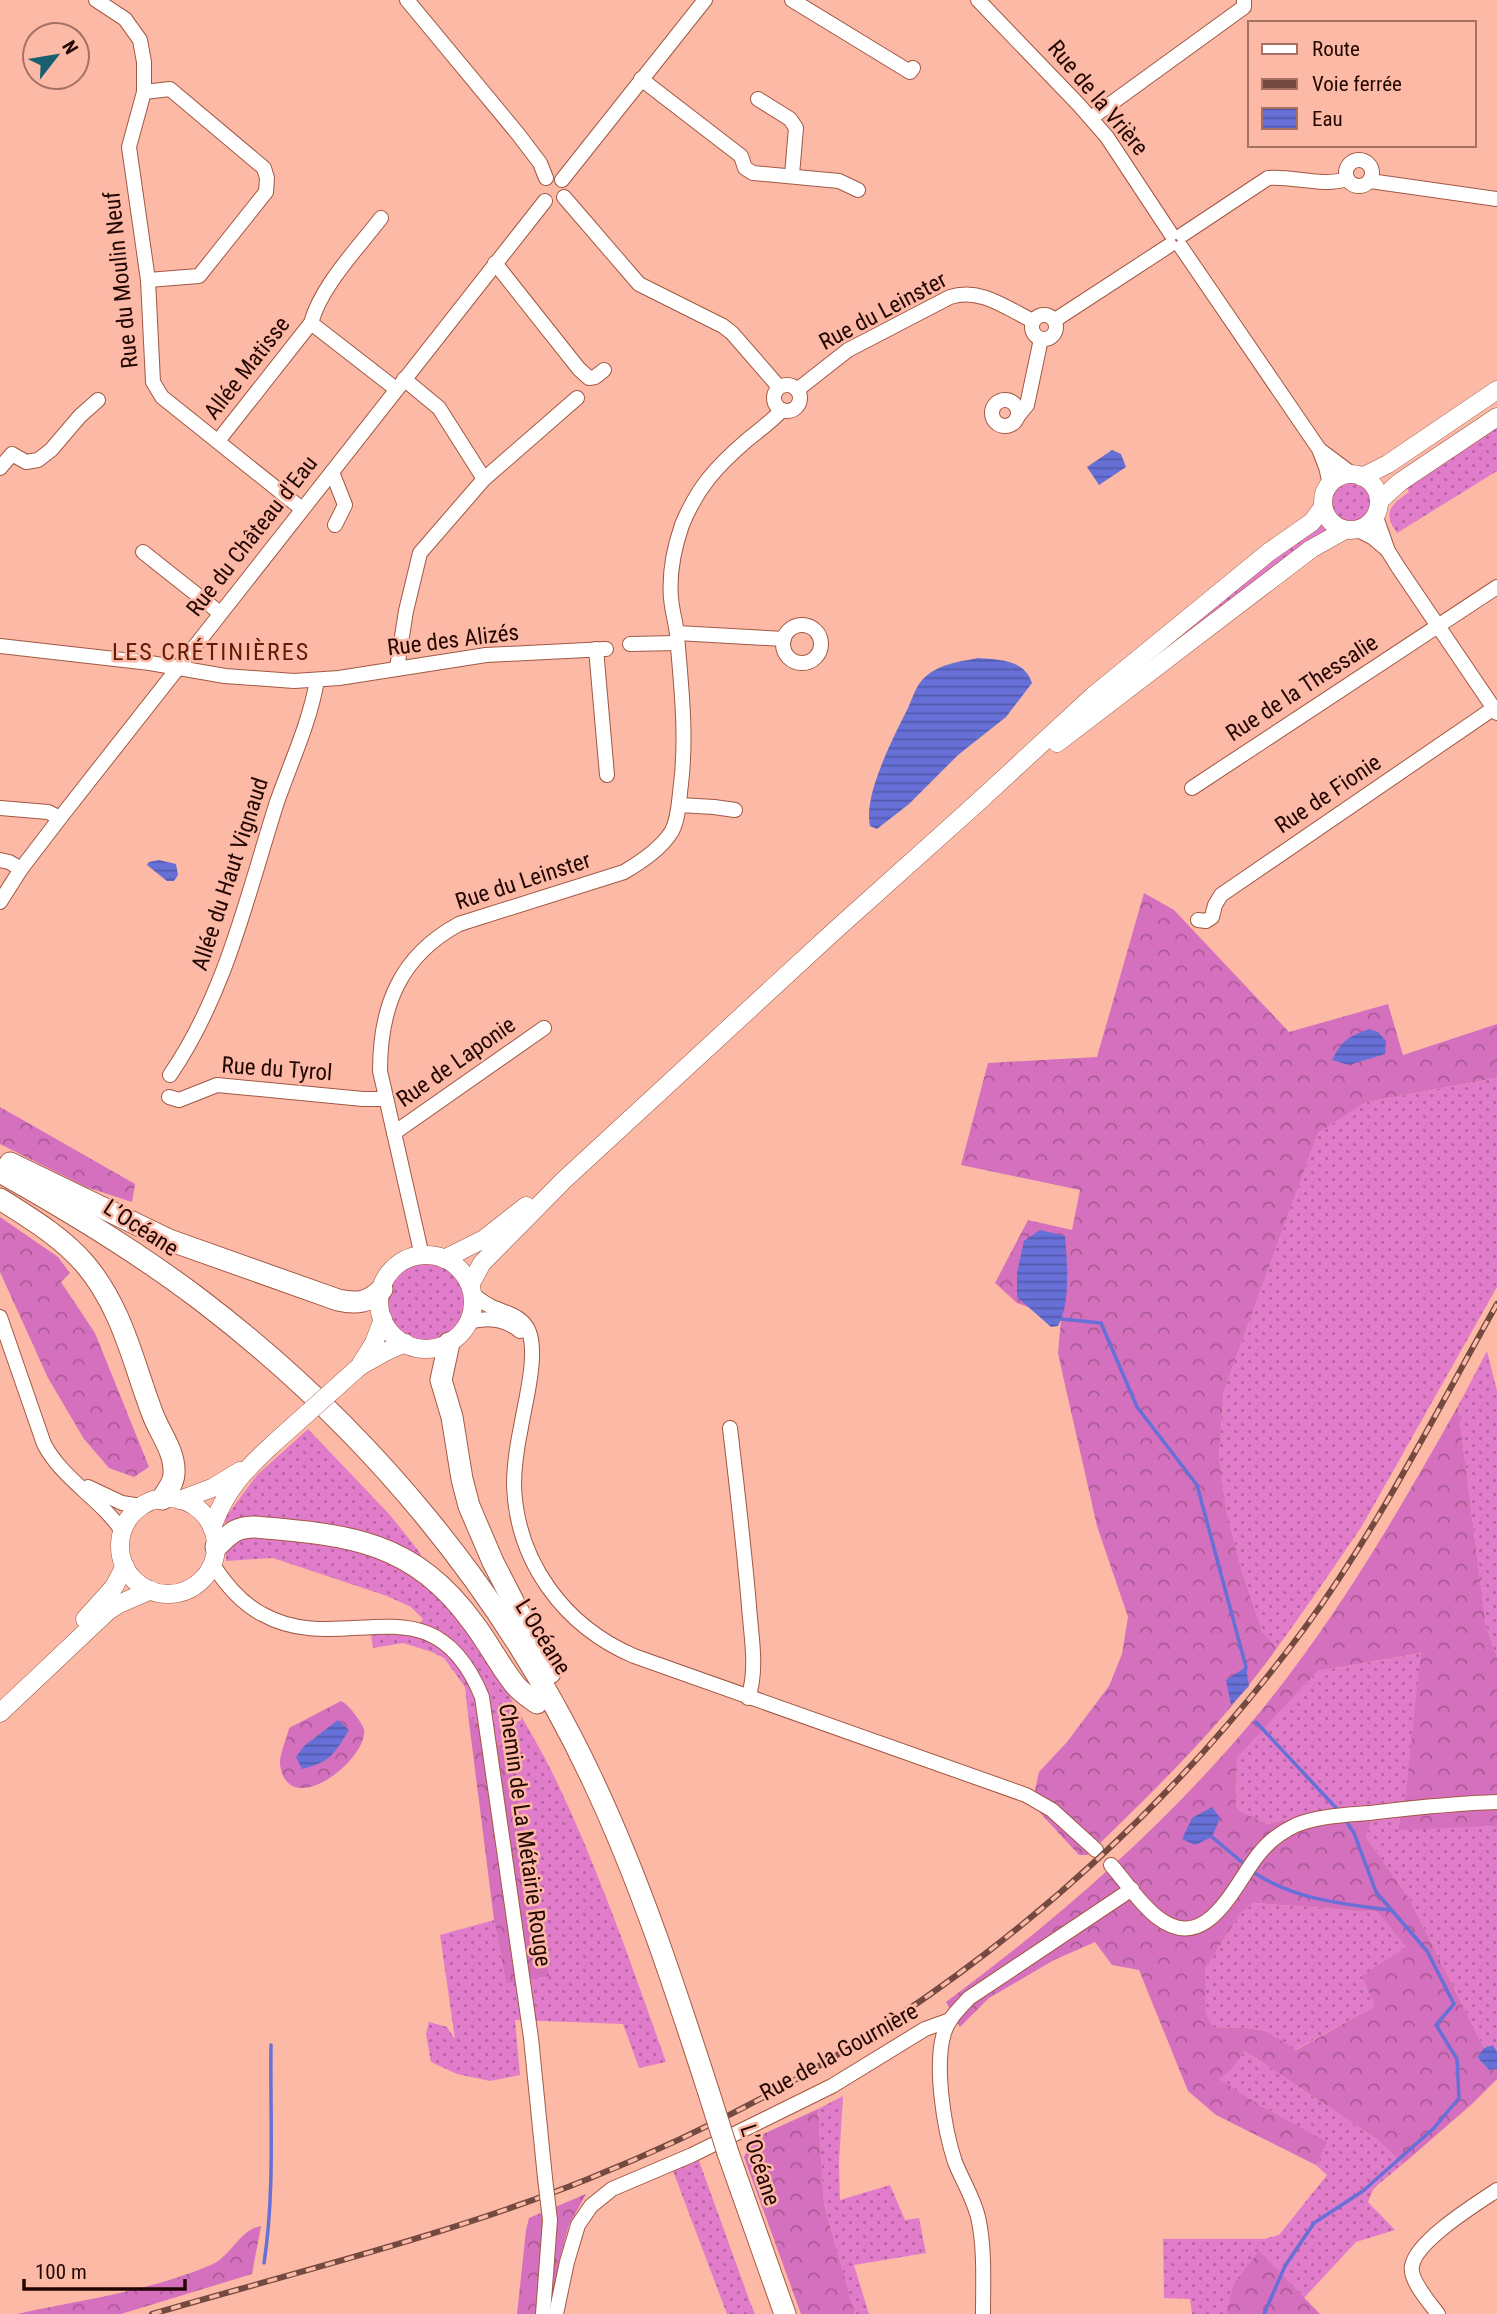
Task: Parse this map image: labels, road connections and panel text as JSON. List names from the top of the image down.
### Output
{
  "streets": {
    "highway": ["L’Océane"],
    "street": [
      "Rue de la Vrière",
      "Rue du Moulin Neuf",
      "Rue du Leinster",
      "Allée Matisse",
      "Rue du Château d'Eau",
      "Rue des Alizés",
      "Rue de la Thessalie",
      "Rue de Fionie",
      "Allée du Haut Vignaud",
      "Rue de Laponie",
      "Rue du Tyrol",
      "Chemin de La Métairie Rouge",
      "Rue de la Gournière"
    ]
  },
  "crossings": [
    ["Rue du Moulin Neuf", "Allée Matisse"],
    ["Rue du Moulin Neuf", "Rue du Château d'Eau"],
    ["Rue du Leinster", "Rue de Laponie"],
    ["Rue du Leinster", "Rue du Tyrol"],
    ["Allée Matisse", "Rue du Château d'Eau"],
    ["Rue du Château d'Eau", "Rue des Alizés"],
    ["Rue des Alizés", "Allée du Haut Vignaud"]
  ],
  "districts": ["LES CRÉTINIÈRES"],
  "legend": ["Route", "Voie ferrée", "Eau"],
  "scale_bar": "100 m",
  "north": "top right"
}
